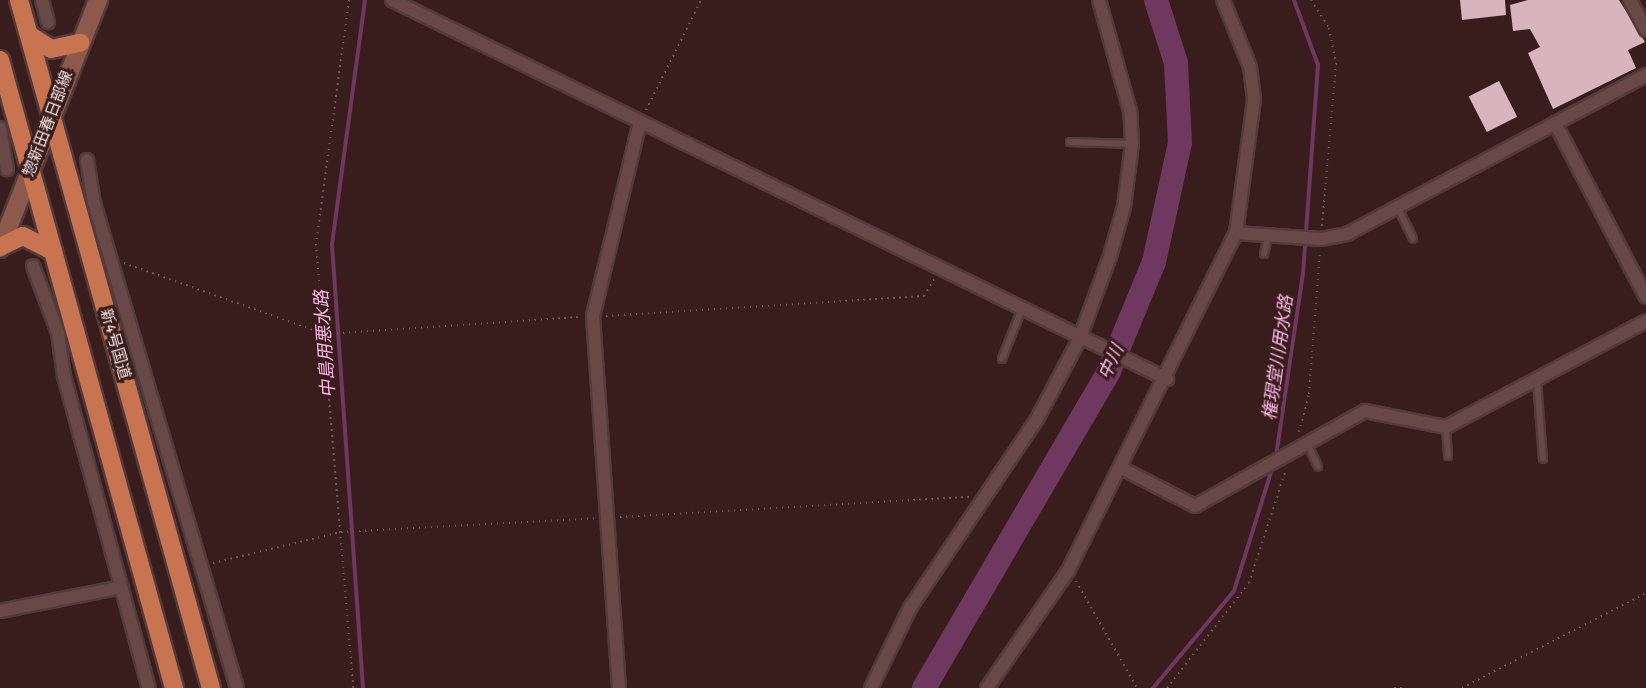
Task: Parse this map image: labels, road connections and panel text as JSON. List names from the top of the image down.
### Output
{
  "streets": {
    "highway": ["新4号国道"],
    "main road": ["惣新田春日部線"]
  },
  "crossings": [
    ["惣新田春日部線", "新4号国道"]
  ],
  "water": ["中島用悪水路", "権現堂川用水路", "中川"]
}
